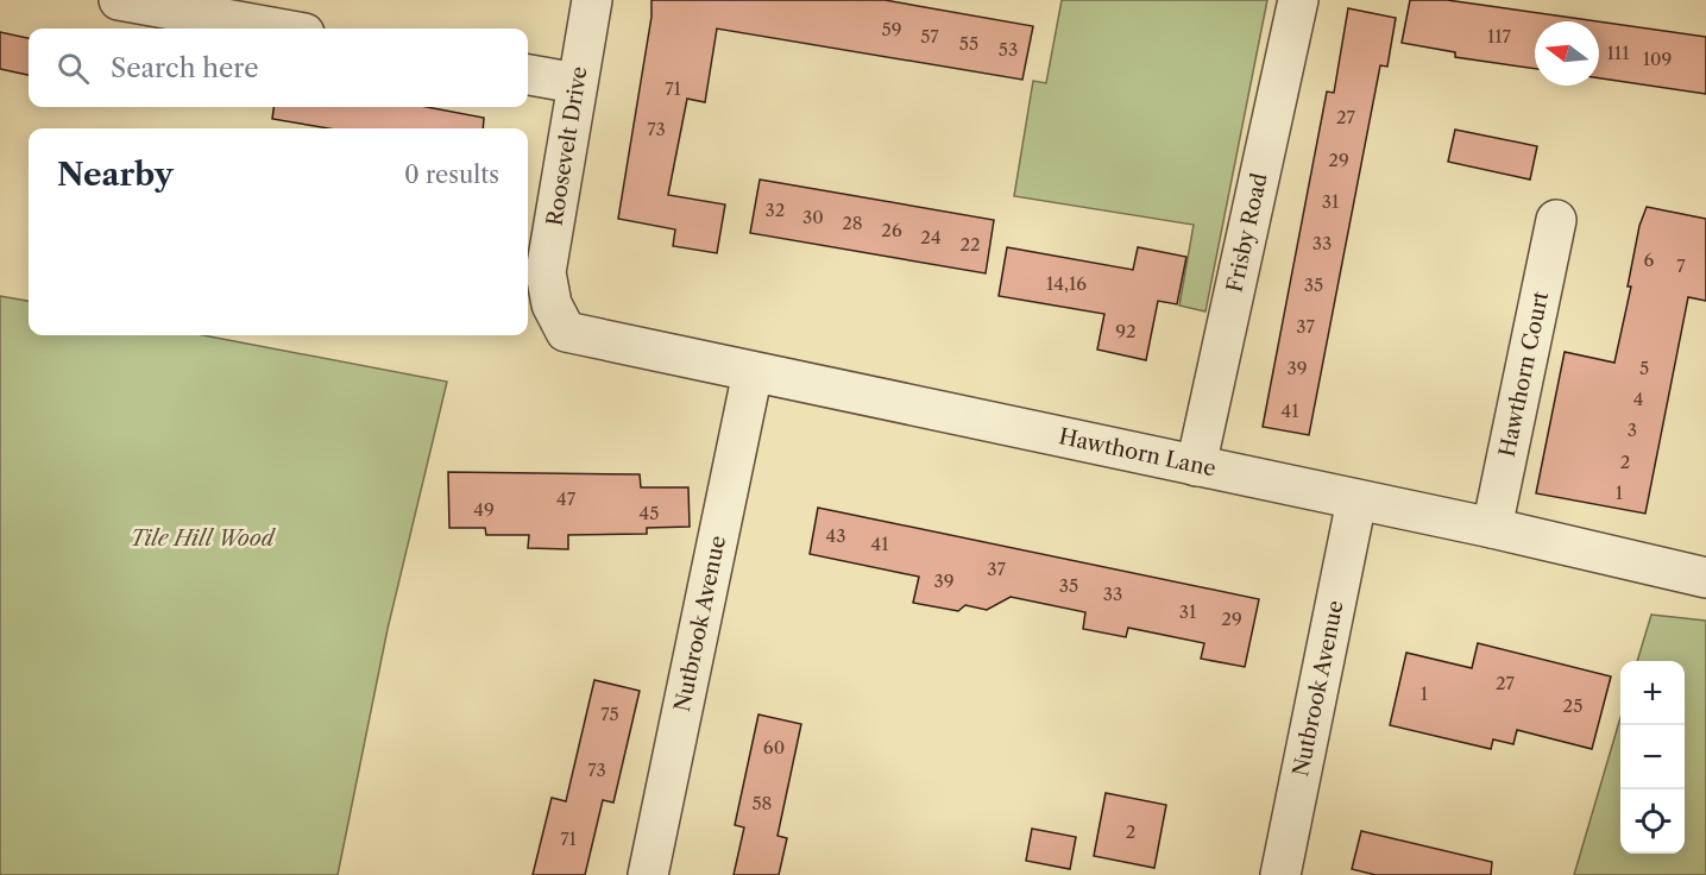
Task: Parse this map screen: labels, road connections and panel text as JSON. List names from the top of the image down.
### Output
{
  "streets": {
    "street": [
      "Roosevelt Drive",
      "Frisby Road",
      "Hawthorn Court",
      "Hawthorn Lane",
      "Nutbrook Avenue"
    ]
  },
  "crossings": [
    ["Roosevelt Drive", "Hawthorn Lane"],
    ["Frisby Road", "Hawthorn Lane"],
    ["Hawthorn Court", "Hawthorn Lane"],
    ["Hawthorn Lane", "Nutbrook Avenue"]
  ],
  "parks": ["Tile Hill Wood"],
  "house_numbers": [
    "59",
    "57",
    "117",
    "55",
    "53",
    "111",
    "109",
    "71",
    "27",
    "73",
    "29",
    "31",
    "32",
    "30",
    "28",
    "26",
    "24",
    "33",
    "22",
    "6",
    "7",
    "14,16",
    "35",
    "37",
    "92",
    "39",
    "5",
    "4",
    "41",
    "3",
    "2",
    "1",
    "47",
    "49",
    "45",
    "43",
    "41",
    "37",
    "39",
    "35",
    "33",
    "31",
    "29",
    "27",
    "1",
    "25",
    "75",
    "60",
    "73",
    "58",
    "2",
    "71"
  ],
  "north": "left",
  "page": {
    "search": "Search here",
    "heading": ["Nearby", "0 results"],
    "map_buttons": ["+", "−"]
  }
}
